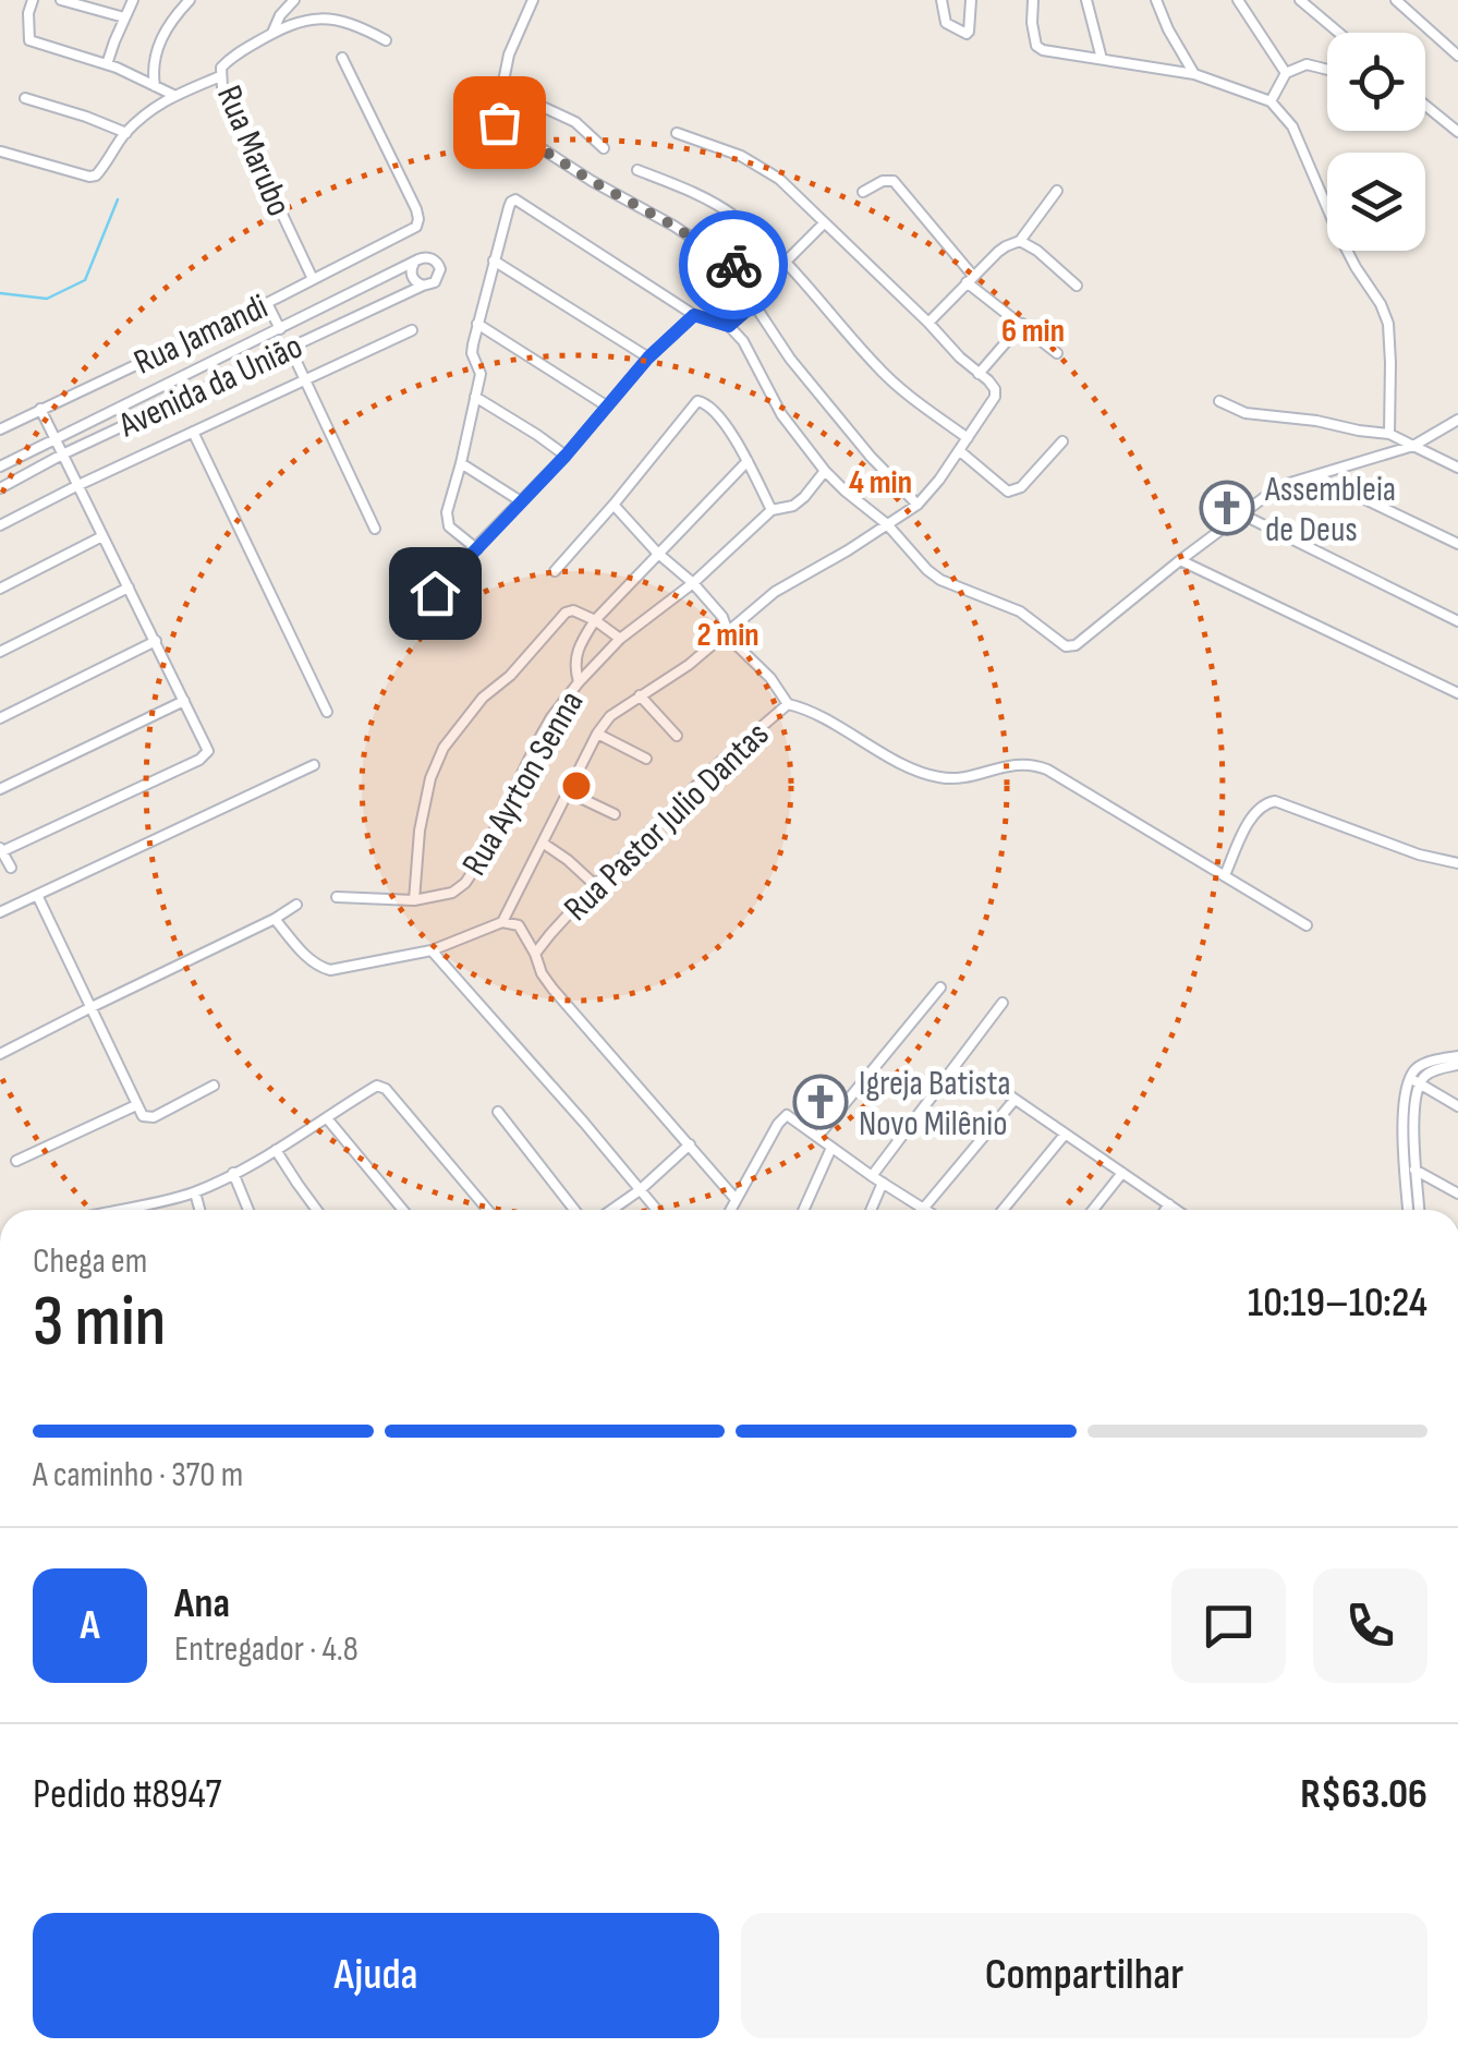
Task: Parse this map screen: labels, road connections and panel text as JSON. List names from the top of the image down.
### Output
{
  "streets": {
    "street": [
      "Rua Marubo",
      "Rua Jamandi",
      "Avenida da União",
      "Rua Ayrton Senna",
      "Rua Pastor Julio Dantas"
    ]
  },
  "crossings": [
    ["Rua Marubo", "Rua Jamandi"],
    ["Rua Jamandi", "Avenida da União"]
  ],
  "places": {
    "church": ["Assembleia de Deus", "Igreja Batista Novo Milênio"]
  },
  "page": {
    "heading": ["3 min", "Chega em", "10:19–10:24"],
    "panel": [
      "Ana",
      "Entregador · 4.8",
      "Pedido #8947",
      "R$63.06"
    ],
    "bar": "A caminho · 370 m",
    "round": "A",
    "buttons": ["Ajuda", "Compartilhar"]
  },
  "rings": ["6 min", "4 min", "2 min"]
}
